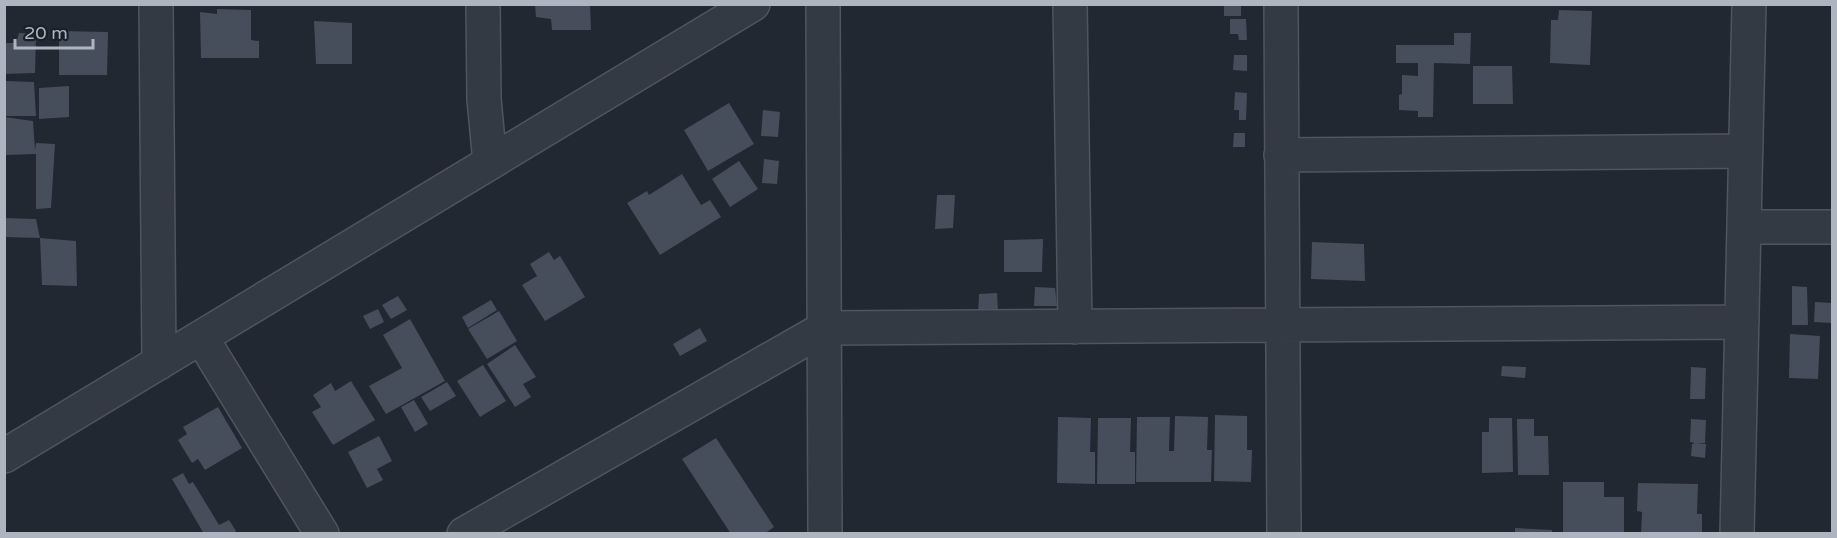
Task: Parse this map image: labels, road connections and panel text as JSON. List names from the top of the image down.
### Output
{
  "scale_bar": "20 m"
}
